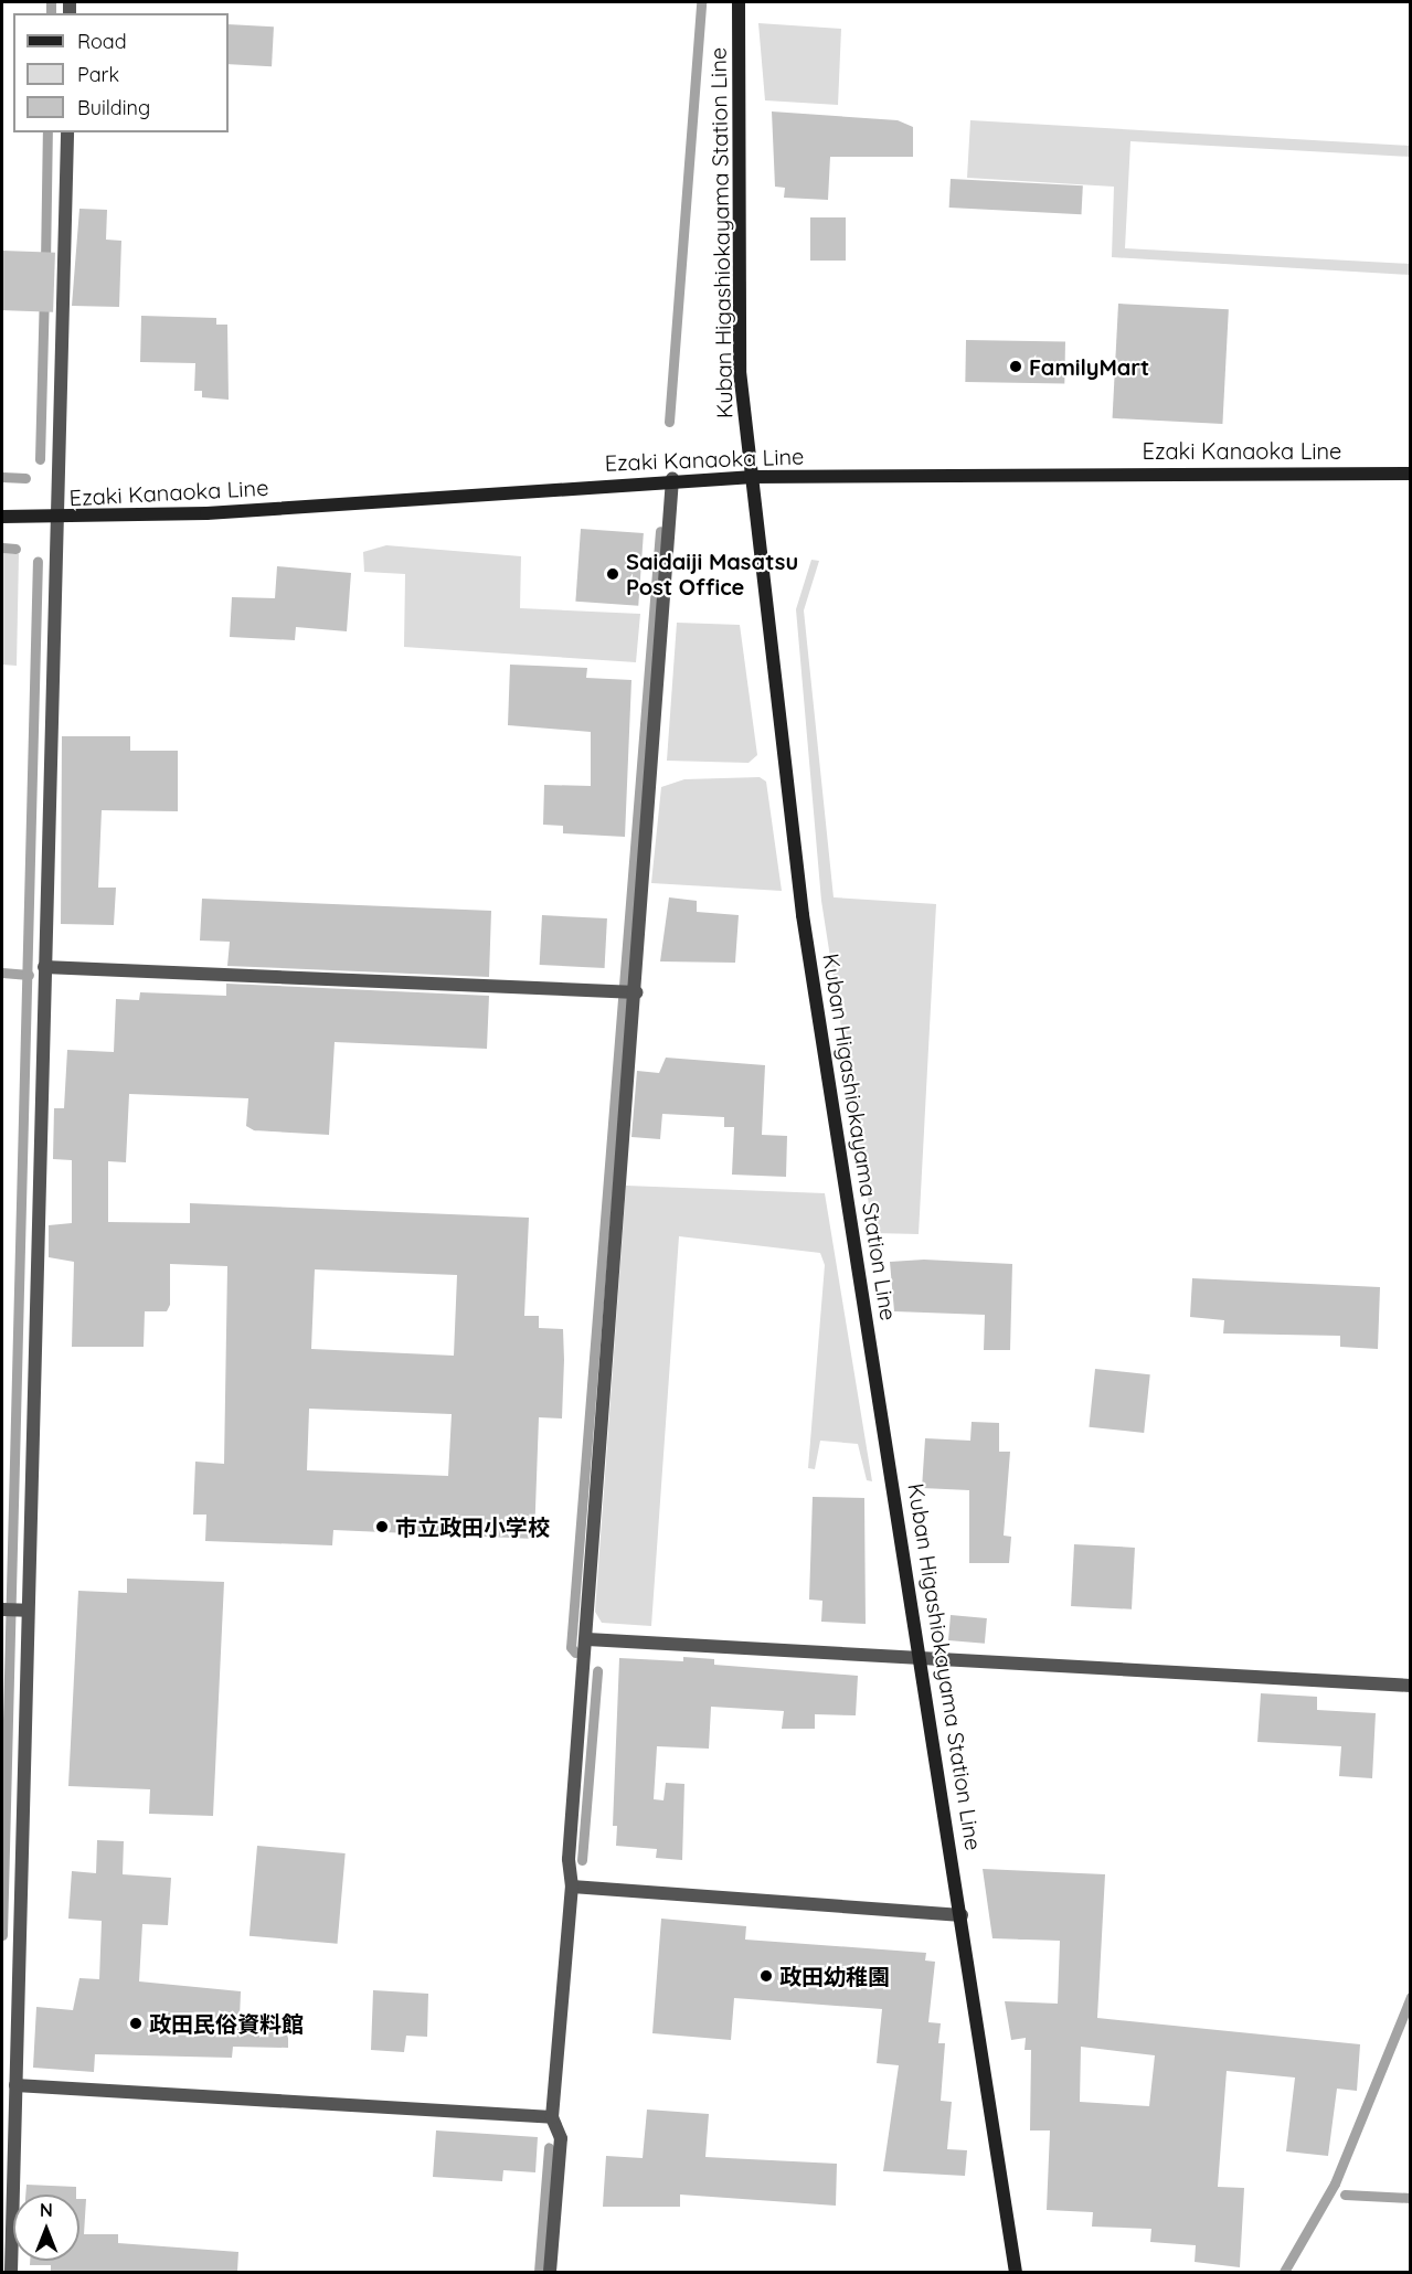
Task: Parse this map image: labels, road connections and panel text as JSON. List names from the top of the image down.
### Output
{
  "streets": {
    "main road": ["Kuban Higashiokayama Station Line", "Ezaki Kanaoka Line"]
  },
  "crossings": [
    ["Kuban Higashiokayama Station Line", "Ezaki Kanaoka Line"]
  ],
  "places": [
    "FamilyMart",
    "Saidaiji Masatsu Post Office",
    "市立政田小学校",
    "政田幼稚園",
    "政田民俗資料館"
  ],
  "legend": ["Road", "Park", "Building"],
  "north": "top"
}
